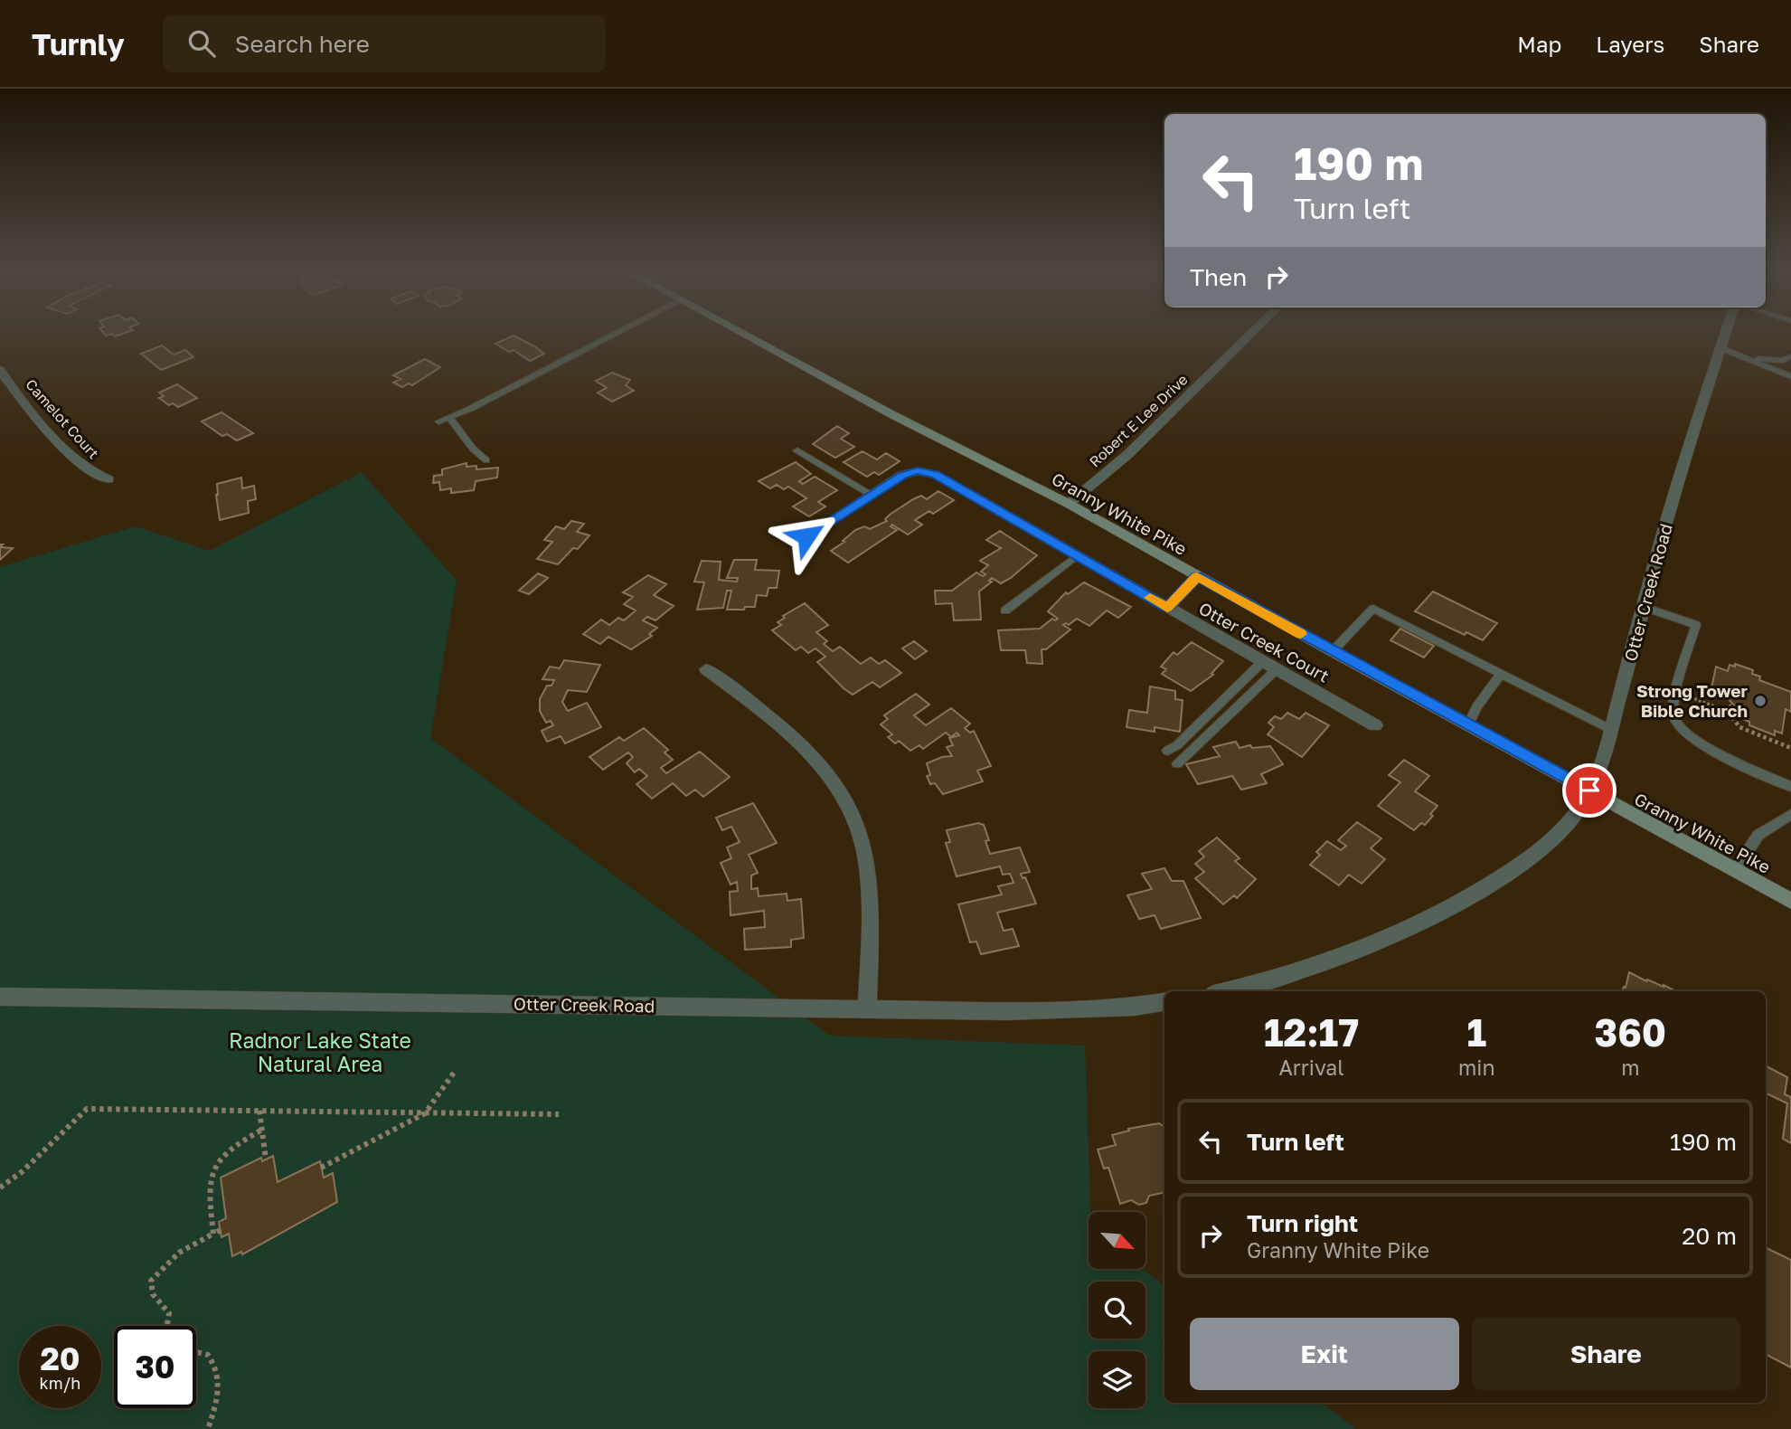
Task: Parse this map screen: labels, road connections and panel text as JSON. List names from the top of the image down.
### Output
{
  "streets": {
    "main road": ["Granny White Pike"],
    "street": [
      "Camelot Court",
      "Robert E Lee Drive",
      "Otter Creek Road",
      "Otter Creek Court"
    ]
  },
  "crossings": [
    ["Robert E Lee Drive", "Granny White Pike"],
    ["Granny White Pike", "Otter Creek Road"]
  ],
  "parks": ["Radnor Lake State Natural Area"],
  "places": ["Strong Tower Bible Church"],
  "north": "bottom right",
  "page": {
    "header": "Turnly",
    "search": "Search here",
    "nav": ["Map", "Layers", "Share"],
    "turn": ["190 m", "Turn left"],
    "then": "Then",
    "eta": [
      "12:17",
      "Arrival",
      "1",
      "min",
      "360",
      "m"
    ],
    "list": [
      {
        "name": "Turn left",
        "value": "190 m"
      },
      {
        "name": "Turn right",
        "note": "Granny White Pike",
        "value": "20 m"
      }
    ],
    "buttons": ["Exit", "Share"],
    "speed": "20 km/h",
    "limit": "30"
  }
}
